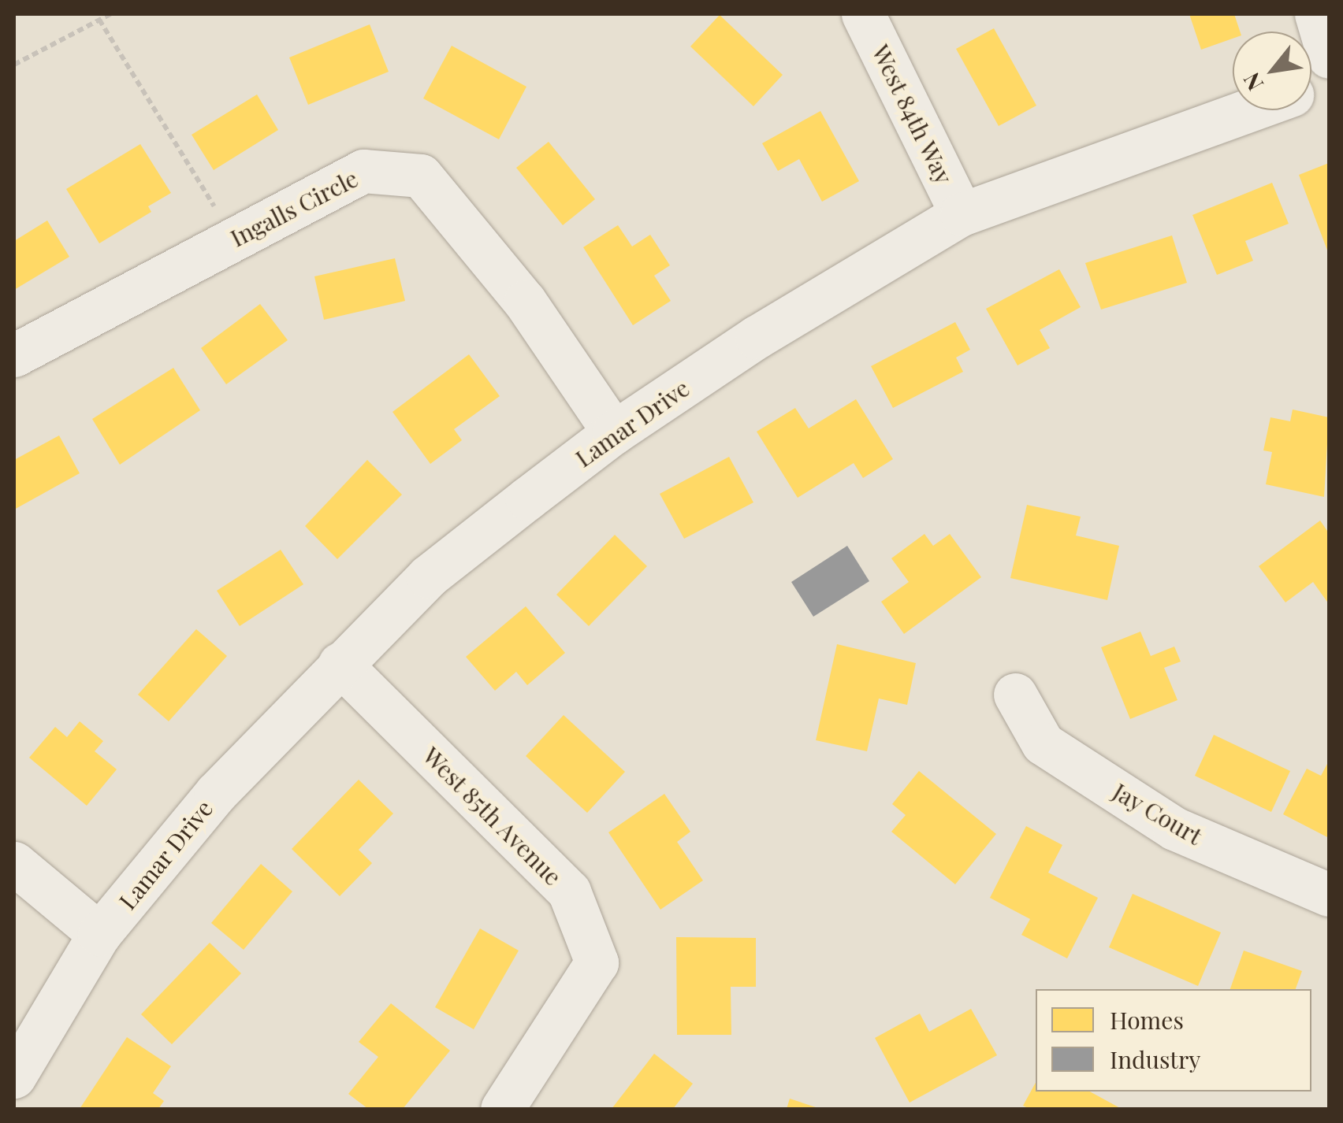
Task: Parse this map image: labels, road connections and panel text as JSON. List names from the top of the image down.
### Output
{
  "streets": {
    "street": [
      "West 84th Way",
      "Ingalls Circle",
      "Lamar Drive",
      "Jay Court",
      "West 85th Avenue"
    ]
  },
  "crossings": [
    ["West 84th Way", "Lamar Drive"],
    ["Ingalls Circle", "Lamar Drive"],
    ["Lamar Drive", "West 85th Avenue"]
  ],
  "legend": ["Homes", "Industry"],
  "north": "bottom left"
}
